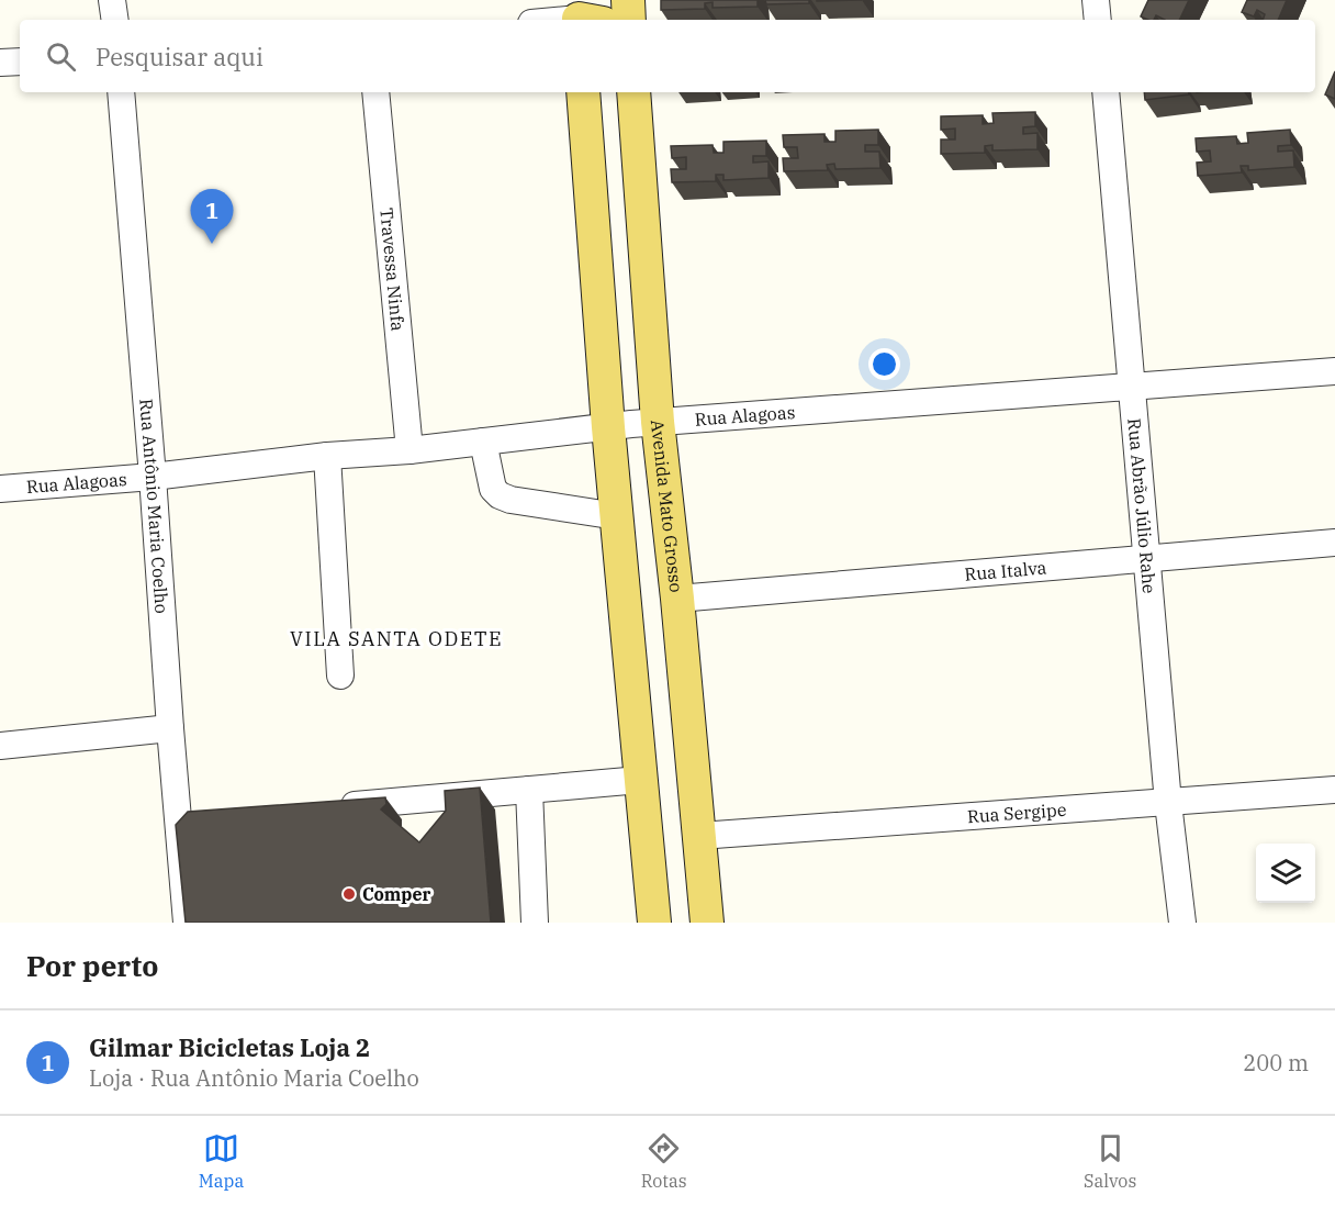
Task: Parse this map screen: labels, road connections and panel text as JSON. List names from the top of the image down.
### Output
{
  "streets": {
    "main road": ["Avenida Mato Grosso"],
    "street": [
      "Travessa Ninfa",
      "Rua Alagoas",
      "Rua Antônio Maria Coelho",
      "Rua Abrão Júlio Rahe",
      "Rua Italva",
      "Rua Sergipe"
    ]
  },
  "crossings": [
    ["Travessa Ninfa", "Rua Alagoas"],
    ["Rua Alagoas", "Rua Antônio Maria Coelho"],
    ["Rua Alagoas", "Avenida Mato Grosso"],
    ["Rua Alagoas", "Rua Abrão Júlio Rahe"],
    ["Avenida Mato Grosso", "Rua Italva"],
    ["Avenida Mato Grosso", "Rua Sergipe"],
    ["Rua Abrão Júlio Rahe", "Rua Italva"],
    ["Rua Abrão Júlio Rahe", "Rua Sergipe"]
  ],
  "districts": ["VILA SANTA ODETE"],
  "places": ["Comper"],
  "page": {
    "search": "Pesquisar aqui",
    "pins": "1",
    "heading": "Por perto",
    "list": [
      {
        "mark": "1",
        "name": "Gilmar Bicicletas Loja 2",
        "note": "Loja · Rua Antônio Maria Coelho",
        "value": "200 m"
      }
    ],
    "nav": ["Mapa", "Rotas", "Salvos"]
  }
}
